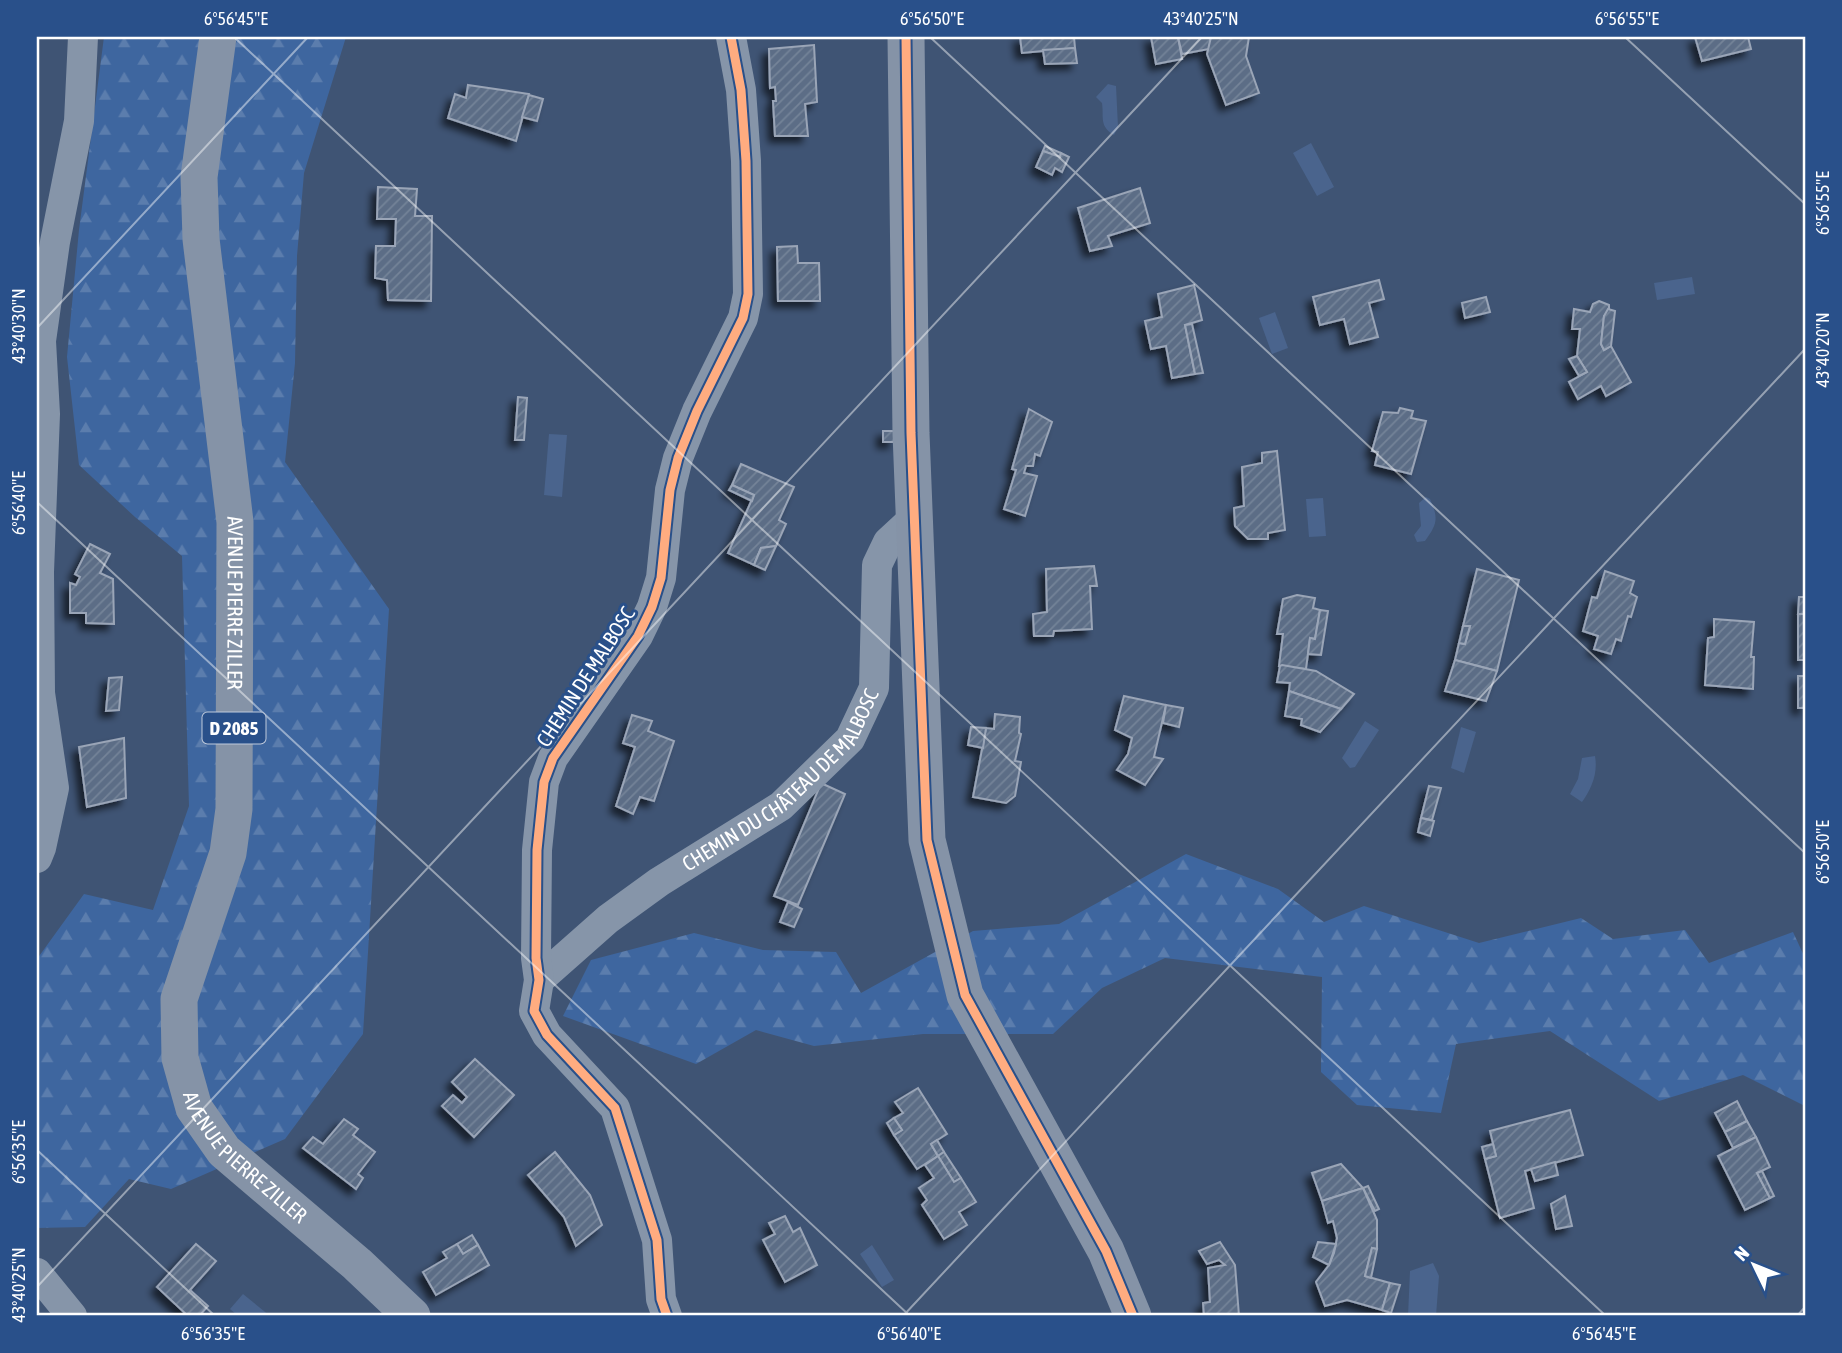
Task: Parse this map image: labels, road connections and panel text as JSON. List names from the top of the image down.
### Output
{
  "streets": {
    "main road": ["AVENUE PIERRE ZILLER", "D 2085"],
    "street": ["CHEMIN DE MALBOSC", "CHEMIN DU CHÂTEAU DE MALBOSC"]
  },
  "crossings": [
    ["CHEMIN DE MALBOSC", "CHEMIN DU CHÂTEAU DE MALBOSC"]
  ],
  "north": "top left",
  "coordinates": [
    "6°56'45\"E",
    "6°56'50\"E",
    "43°40'25\"N",
    "6°56'55\"E",
    "43°40'30\"N",
    "43°40'20\"N",
    "6°56'40\"E",
    "6°56'35\"E"
  ]
}
